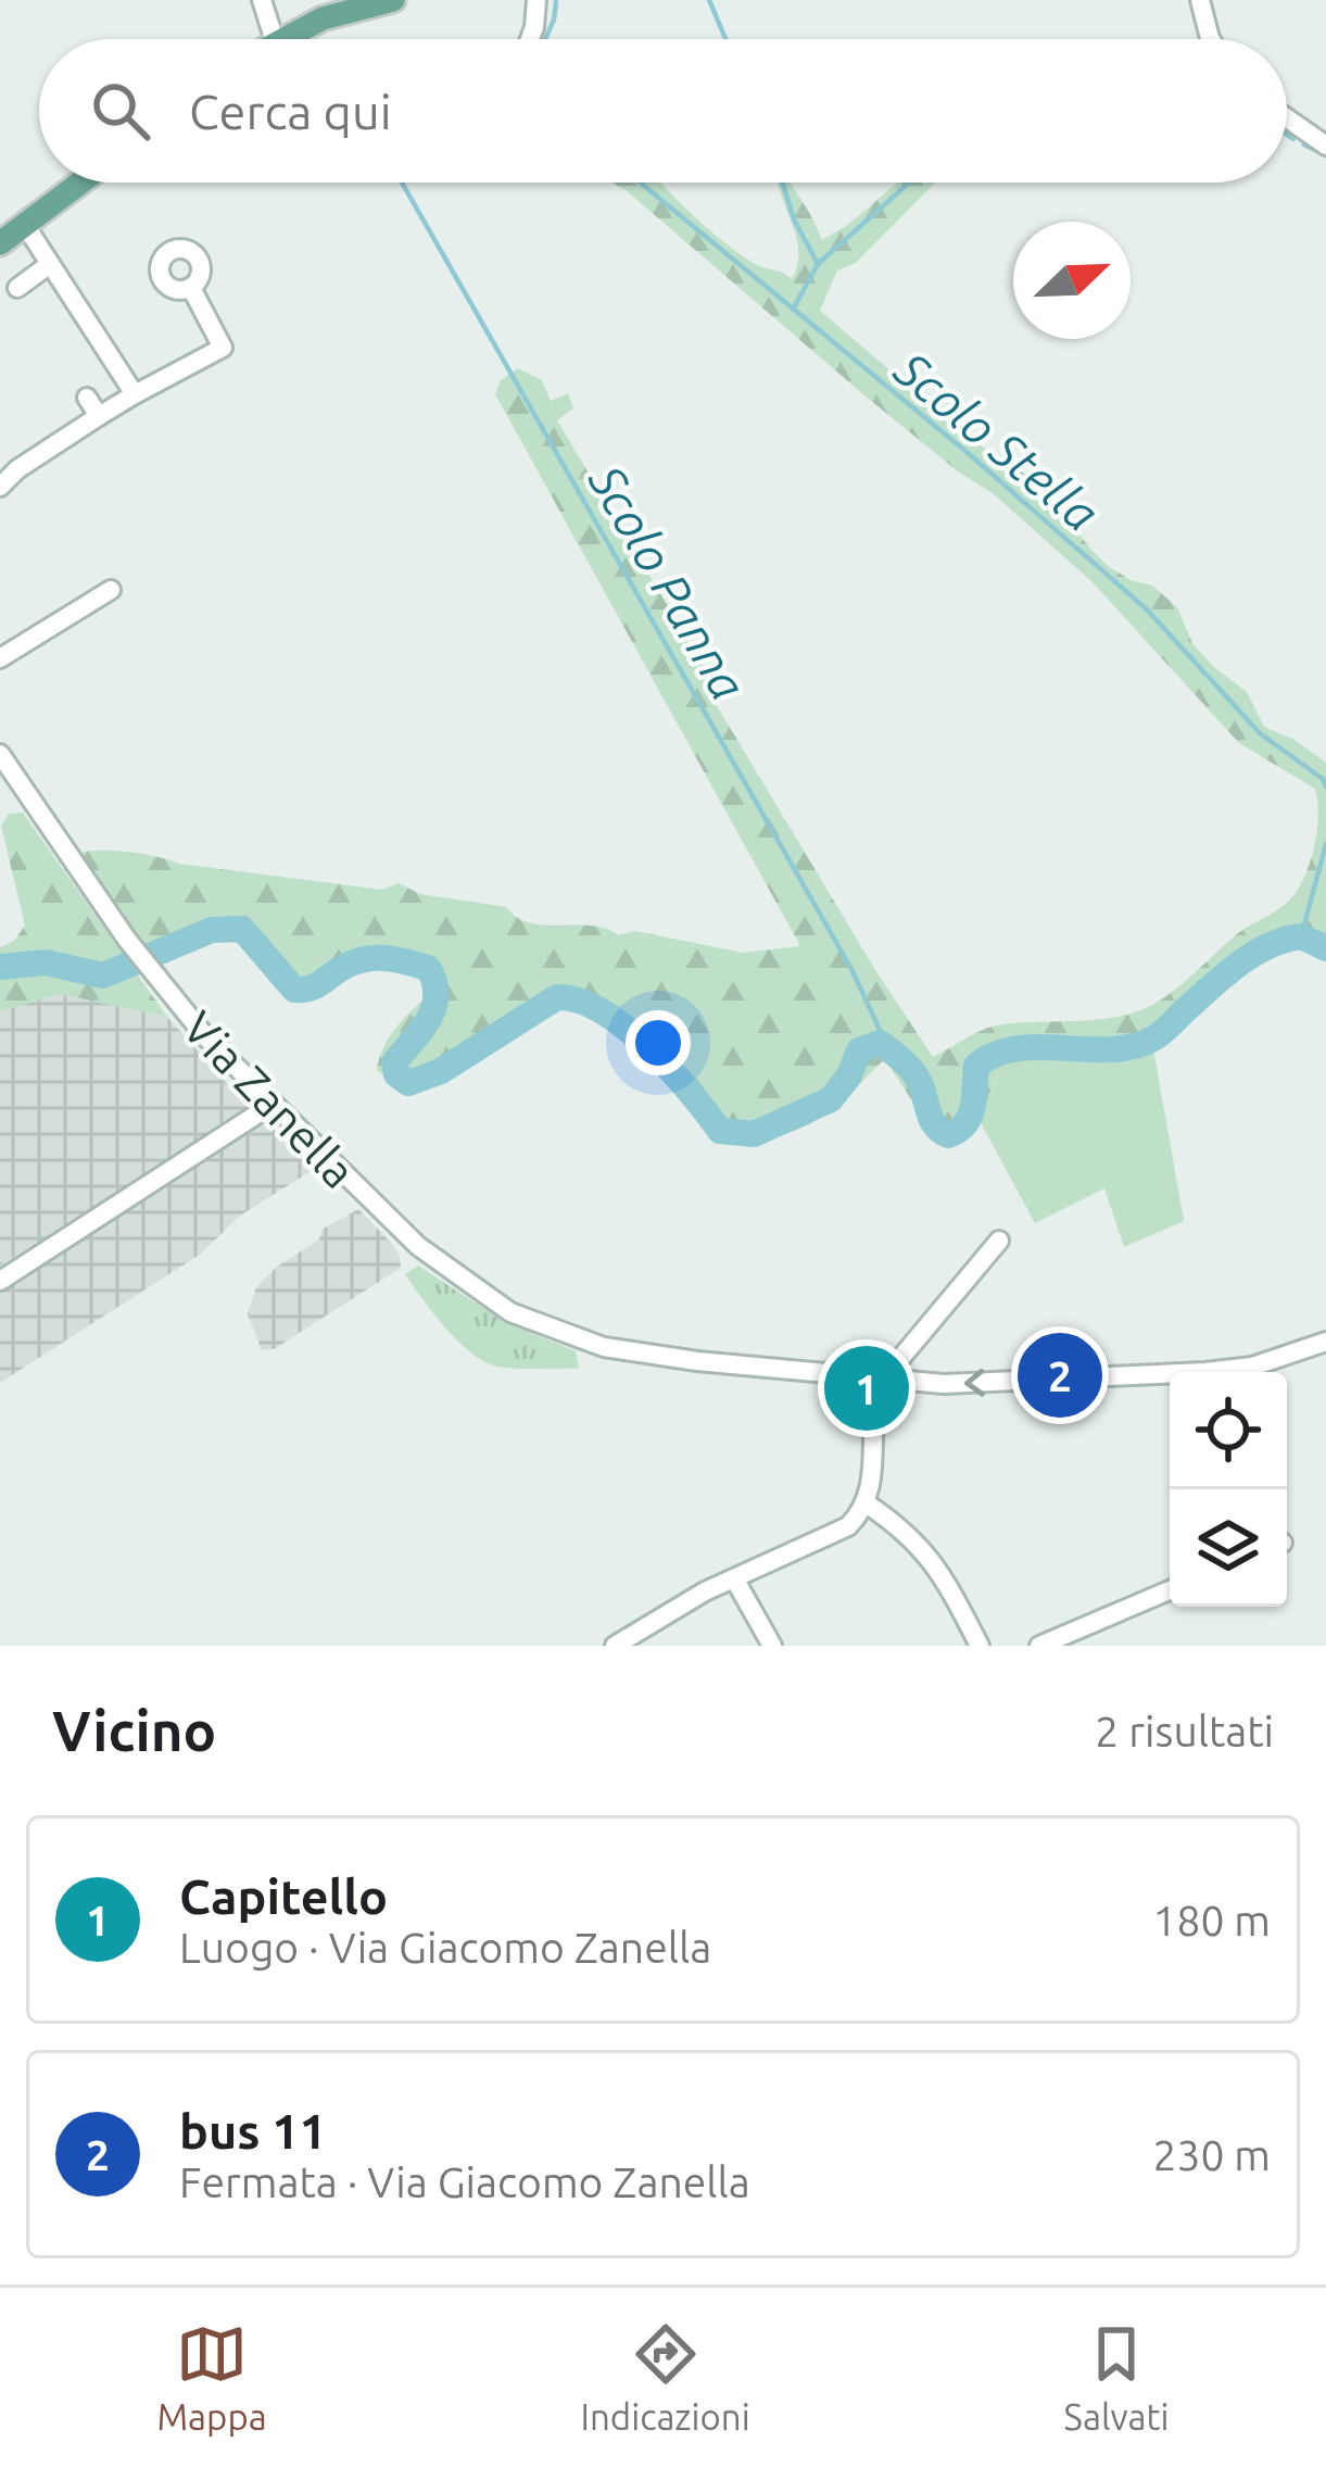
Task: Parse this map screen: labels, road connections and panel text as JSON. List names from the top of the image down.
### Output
{
  "streets": {
    "street": ["Via Zanella"]
  },
  "water": ["Scolo Stella", "Scolo Panna"],
  "north": "top right",
  "page": {
    "search": "Cerca qui",
    "pins": ["2", "1"],
    "heading": ["Vicino", "2 risultati"],
    "list": [
      {
        "mark": "1",
        "name": "Capitello",
        "note": "Luogo · Via Giacomo Zanella",
        "value": "180 m"
      },
      {
        "mark": "2",
        "name": "bus 11",
        "note": "Fermata · Via Giacomo Zanella",
        "value": "230 m"
      }
    ],
    "nav": ["Mappa", "Indicazioni", "Salvati"]
  }
}
